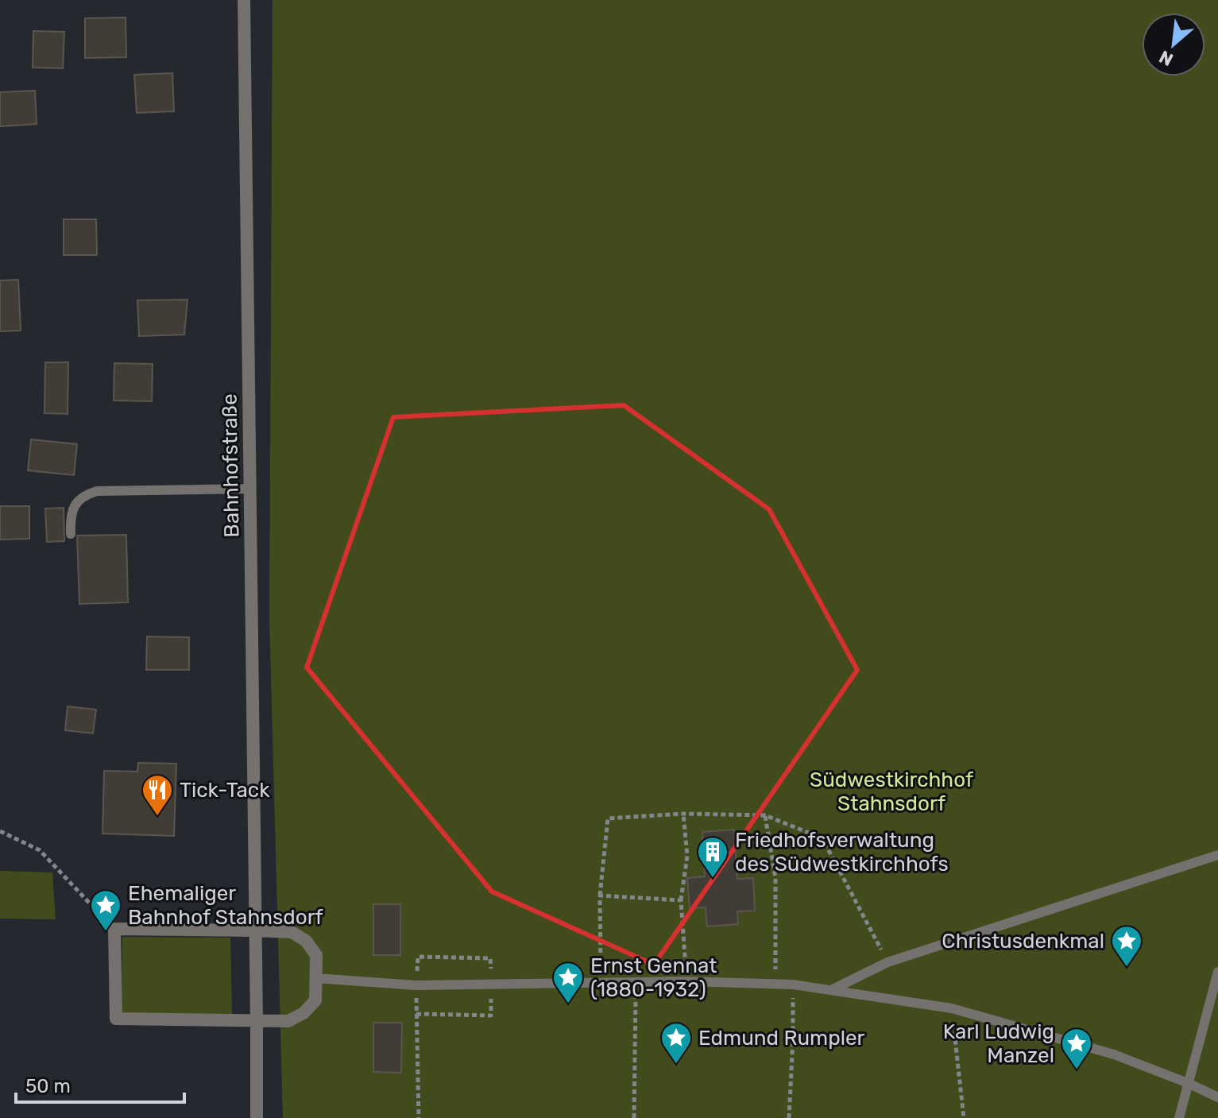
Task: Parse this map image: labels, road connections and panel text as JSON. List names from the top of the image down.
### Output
{
  "streets": {
    "street": ["Bahnhofstraße"]
  },
  "parks": ["Südwestkirchhof Stahnsdorf"],
  "places": {
    "restaurant": ["Tick-Tack"],
    "building": ["Friedhofsverwaltung des Südwestkirchhofs"],
    "place": [
      "Ehemaliger Bahnhof Stahnsdorf",
      "Christusdenkmal",
      "Ernst Gennat (1880-1932)",
      "Edmund Rumpler",
      "Karl Ludwig Manzel"
    ]
  },
  "scale_bar": "50 m",
  "north": "bottom left"
}
